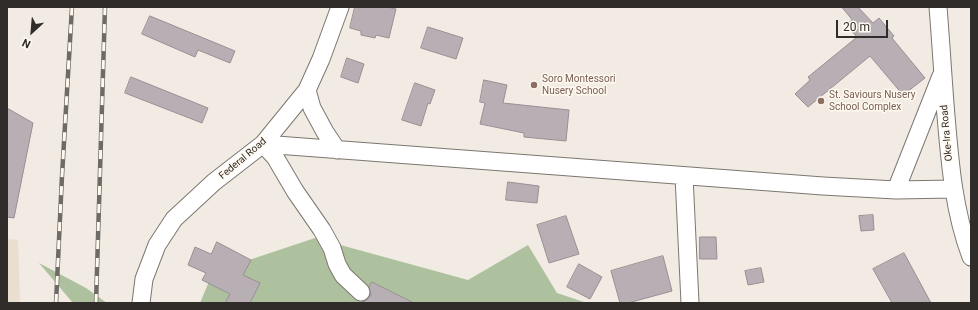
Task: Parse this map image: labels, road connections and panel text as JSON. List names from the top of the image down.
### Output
{
  "streets": {
    "street": ["Oke-Ira Road", "Federal Road"]
  },
  "places": ["Soro Montessori Nusery School", "St. Saviours Nusery School Complex"],
  "scale_bar": "20 m",
  "north": "bottom left"
}
